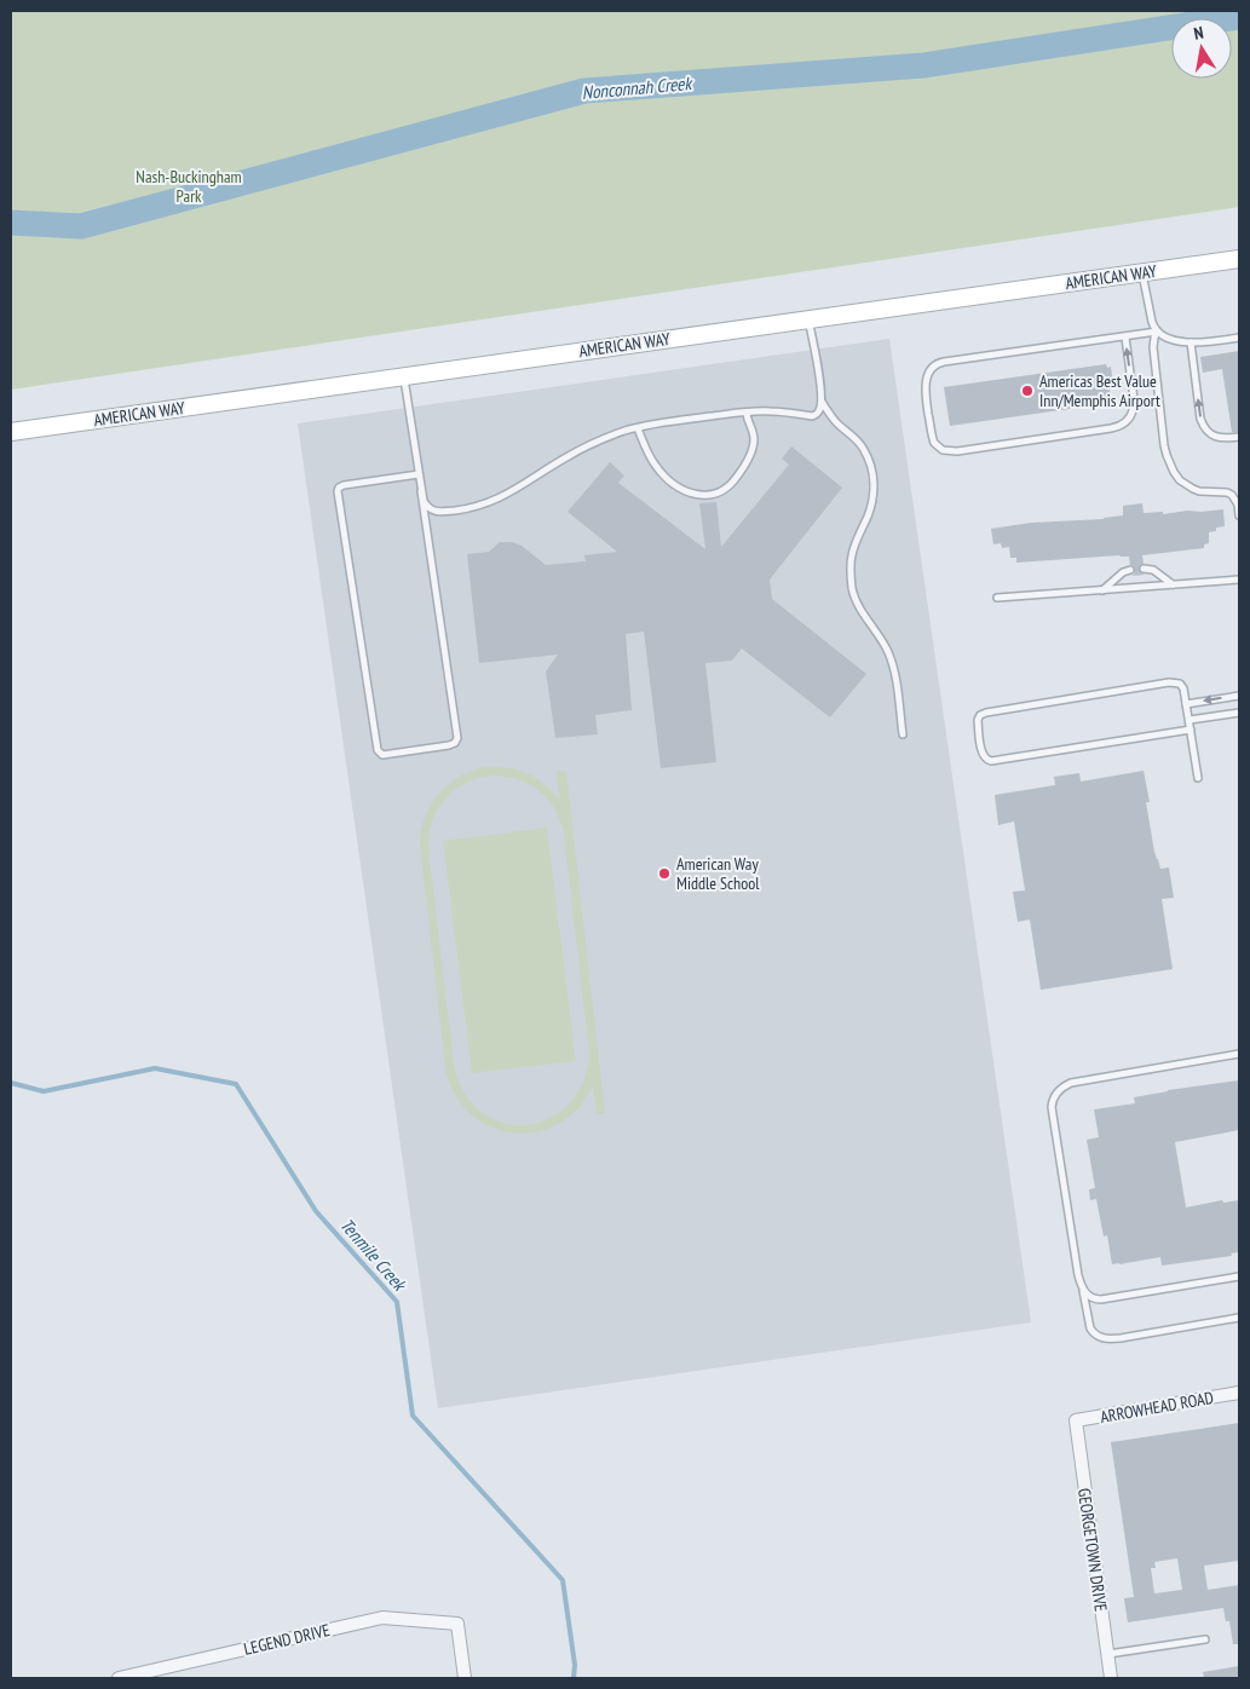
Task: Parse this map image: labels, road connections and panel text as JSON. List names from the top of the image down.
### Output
{
  "streets": {
    "main road": ["AMERICAN WAY"],
    "street": ["ARROWHEAD ROAD", "GEORGETOWN DRIVE", "LEGEND DRIVE"]
  },
  "crossings": [
    ["ARROWHEAD ROAD", "GEORGETOWN DRIVE"]
  ],
  "water": ["Nonconnah Creek", "Tenmile Creek"],
  "parks": ["Nash-Buckingham Park"],
  "places": ["Americas Best Value Inn/Memphis Airport", "American Way Middle School"],
  "north": "top"
}
